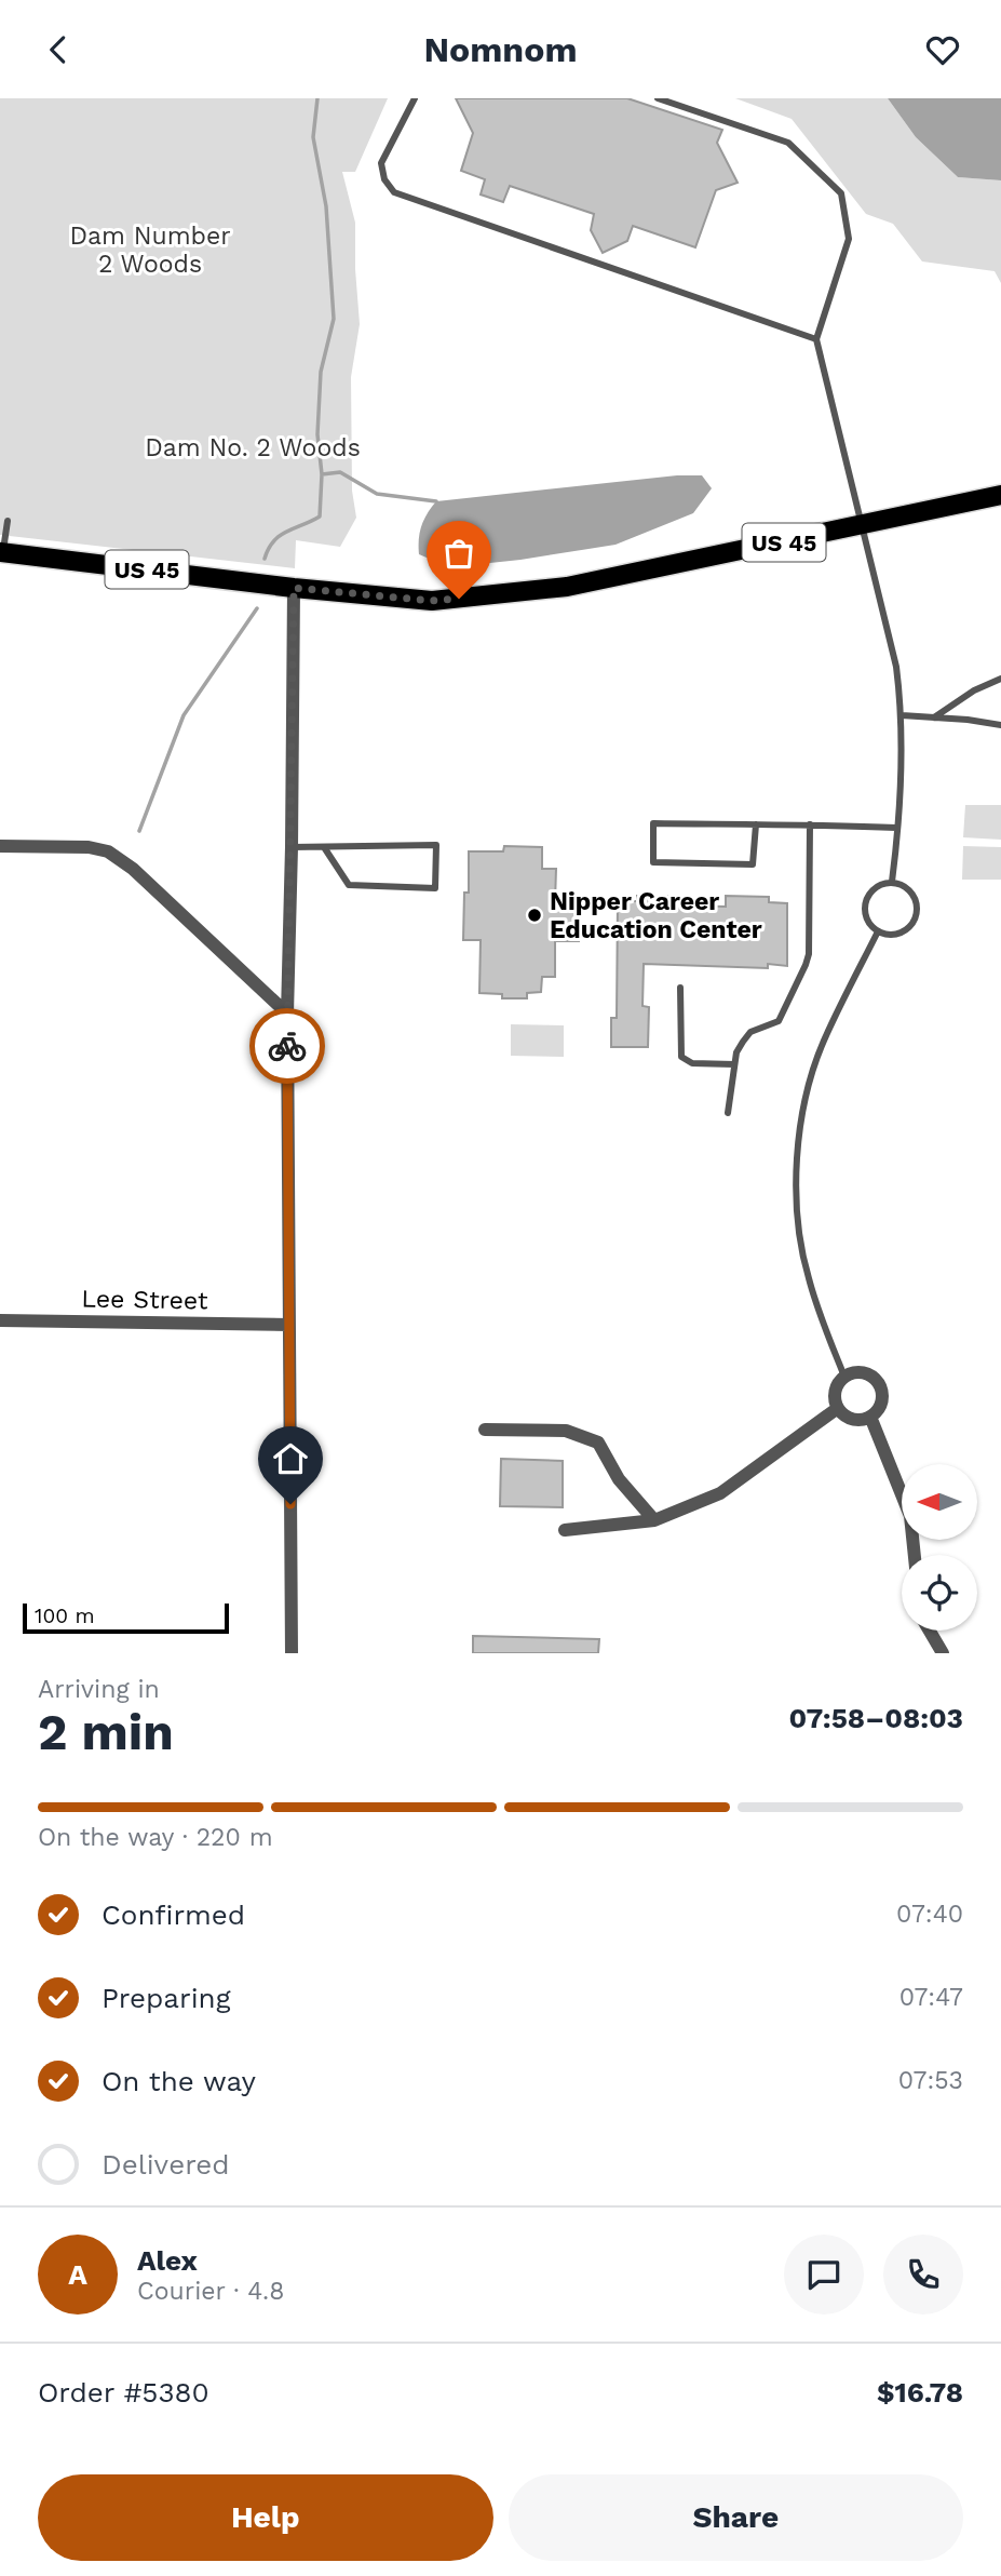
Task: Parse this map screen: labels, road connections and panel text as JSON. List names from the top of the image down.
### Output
{
  "streets": {
    "main road": ["US 45"],
    "street": ["Lee Street"]
  },
  "parks": ["Dam Number 2 Woods", "Dam No. 2 Woods"],
  "places": ["Nipper Career Education Center"],
  "scale_bar": "100 m",
  "north": "left",
  "page": {
    "header": "Nomnom",
    "scale": "100 m",
    "heading": ["2 min", "Arriving in", "07:58–08:03"],
    "panel": [
      "Alex",
      "Courier · 4.8",
      "Order #5380",
      "$16.78"
    ],
    "bar": "On the way · 220 m",
    "list": [
      ["Confirmed", "07:40"],
      ["Preparing", "07:47"],
      ["On the way", "07:53"],
      "Delivered"
    ],
    "round": "A",
    "buttons": ["Help", "Share"]
  }
}
